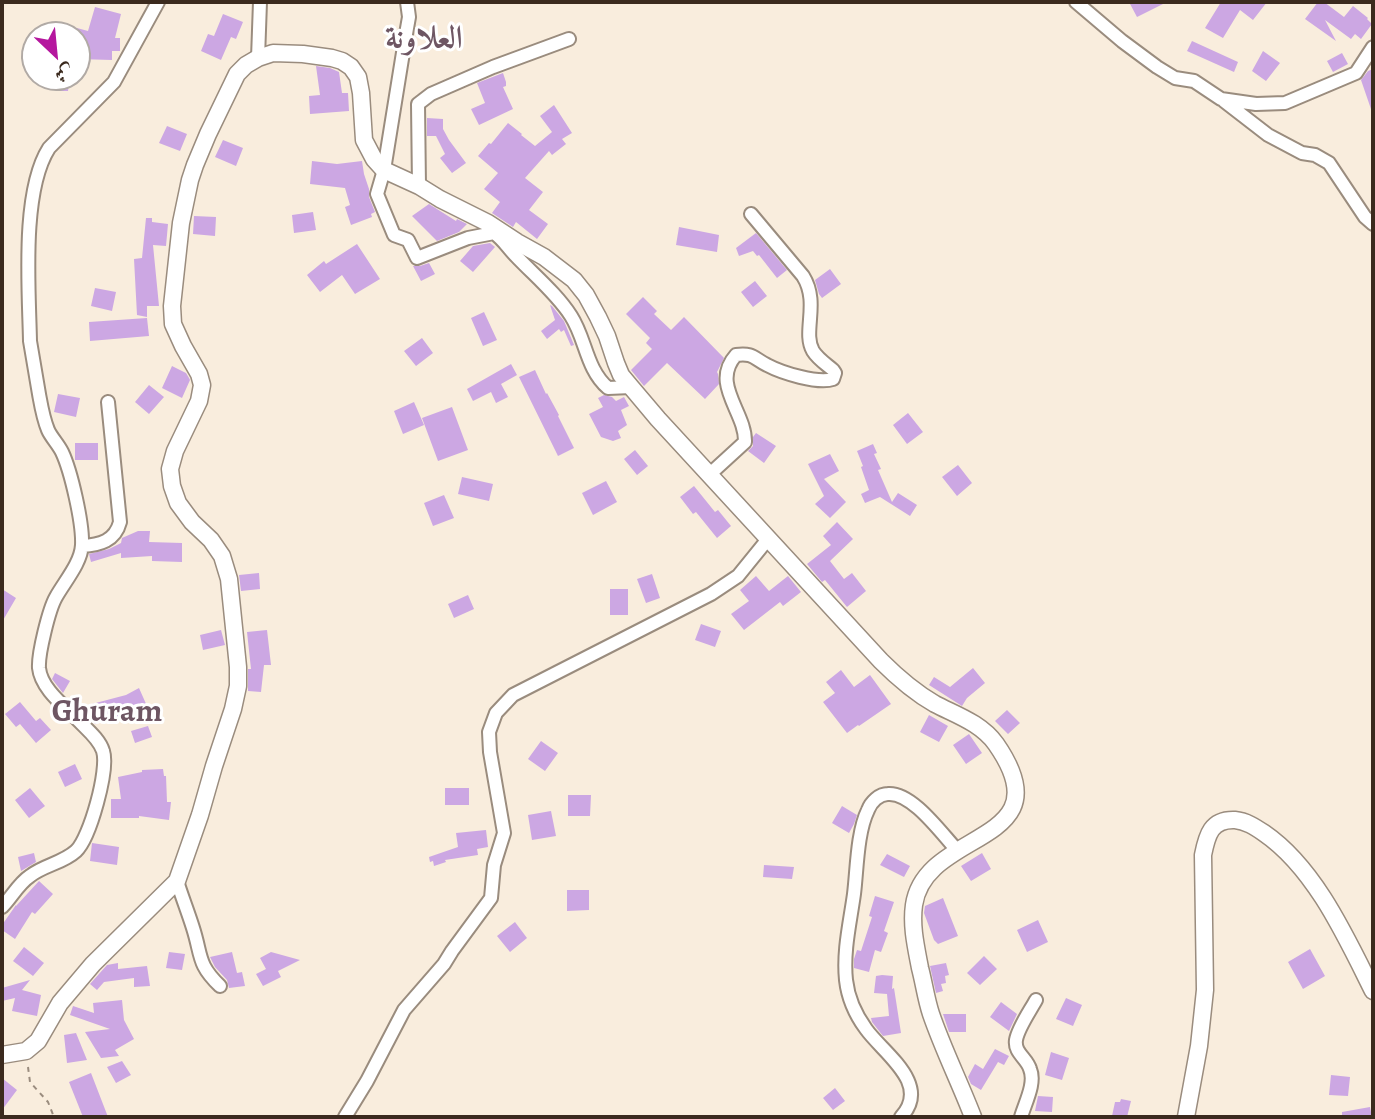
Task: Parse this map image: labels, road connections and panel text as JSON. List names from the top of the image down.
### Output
{
  "districts": ["العلاونة", "Ghuram"],
  "north": "bottom right"
}
